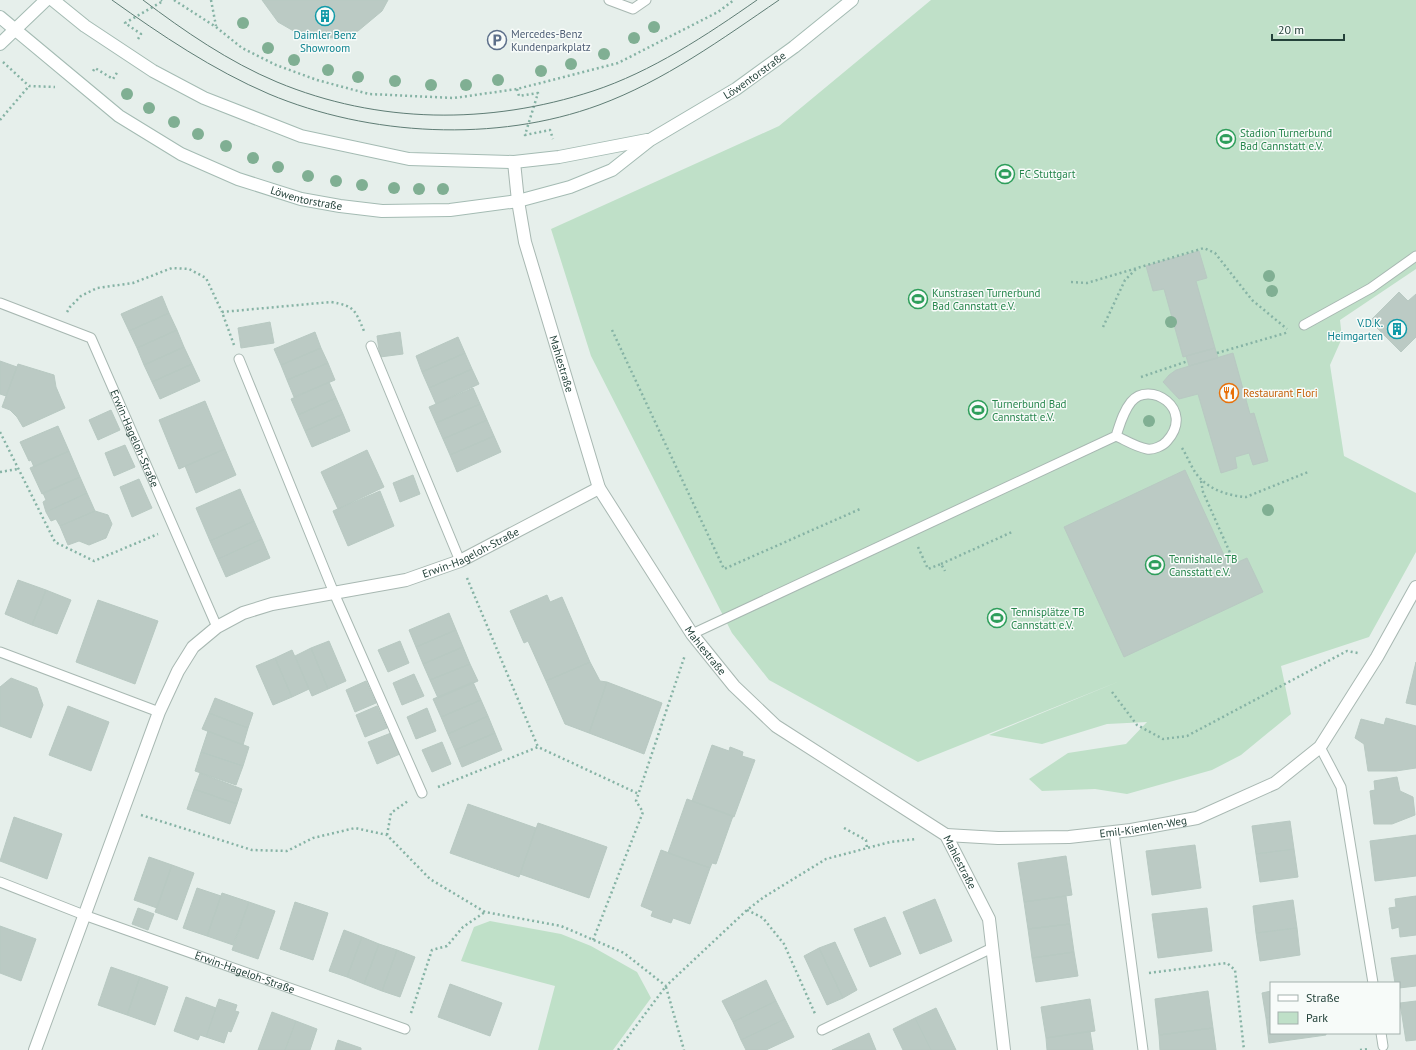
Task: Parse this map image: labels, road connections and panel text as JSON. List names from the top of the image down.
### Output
{
  "streets": {
    "street": [
      "Löwentorstraße",
      "Mahlestraße",
      "Erwin-Hageloh-Straße",
      "Emil-Kiemlen-Weg"
    ]
  },
  "crossings": [
    ["Löwentorstraße", "Mahlestraße"],
    ["Mahlestraße", "Erwin-Hageloh-Straße"],
    ["Mahlestraße", "Emil-Kiemlen-Weg"]
  ],
  "places": {
    "building": ["Daimler Benz Showroom", "V.D.K. Heimgarten"],
    "parking": ["Mercedes-Benz Kundenparkplatz"],
    "sports": [
      "Stadion Turnerbund Bad Cannstatt e.V.",
      "FC Stuttgart",
      "Kunstrasen Turnerbund Bad Cannstatt e.V.",
      "Turnerbund Bad Cannstatt e.V.",
      "Tennishalle TB Cansstatt e.V.",
      "Tennisplätze TB Cannstatt e.V."
    ],
    "restaurant": ["Restaurant Flori"]
  },
  "legend": ["Straße", "Park"],
  "scale_bar": "20 m"
}
